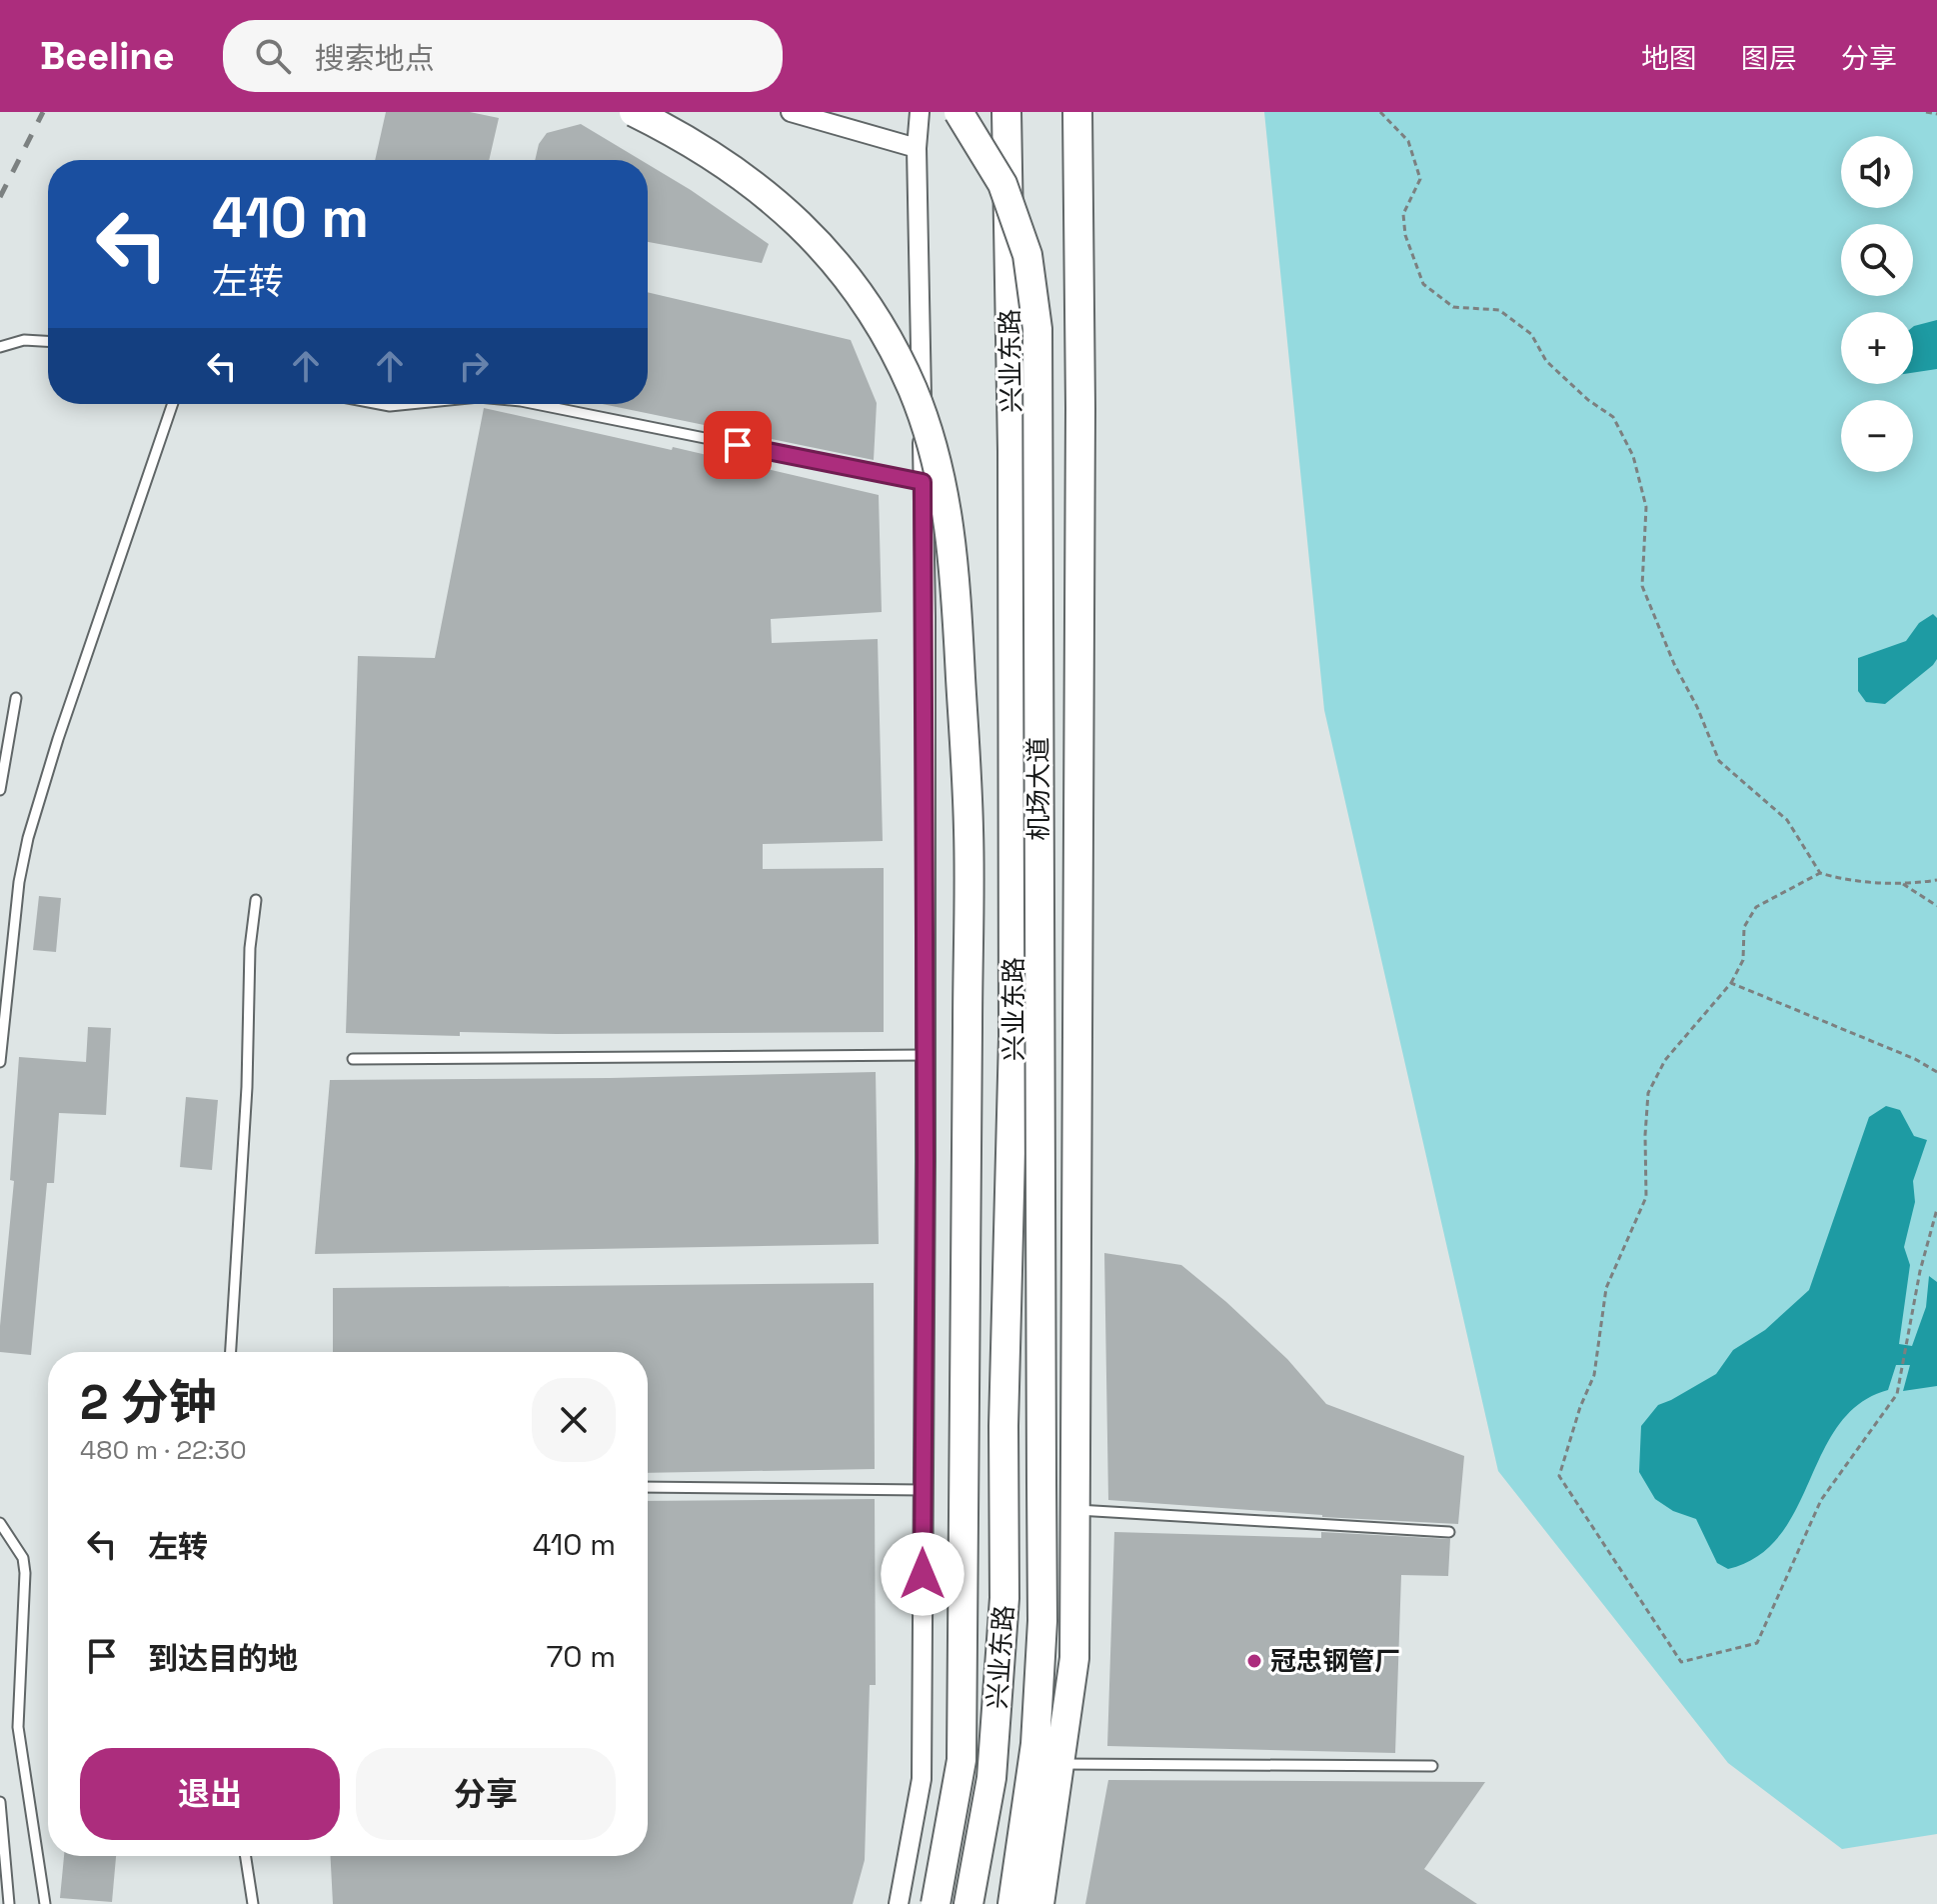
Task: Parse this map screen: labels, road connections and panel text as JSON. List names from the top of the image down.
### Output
{
  "streets": {
    "main road": ["兴业东路", "机场大道"]
  },
  "places": ["冠忠钢管厂"],
  "page": {
    "header": "Beeline",
    "search": "搜索地点",
    "nav": ["地图", "图层", "分享"],
    "map_buttons": ["+", "−"],
    "turn": ["410 m", "左转"],
    "heading": ["2 分钟", "480 m · 22:30"],
    "list": [
      {
        "name": "左转",
        "value": "410 m"
      },
      {
        "name": "到达目的地",
        "value": "70 m"
      }
    ],
    "buttons": ["退出", "分享"]
  }
}
